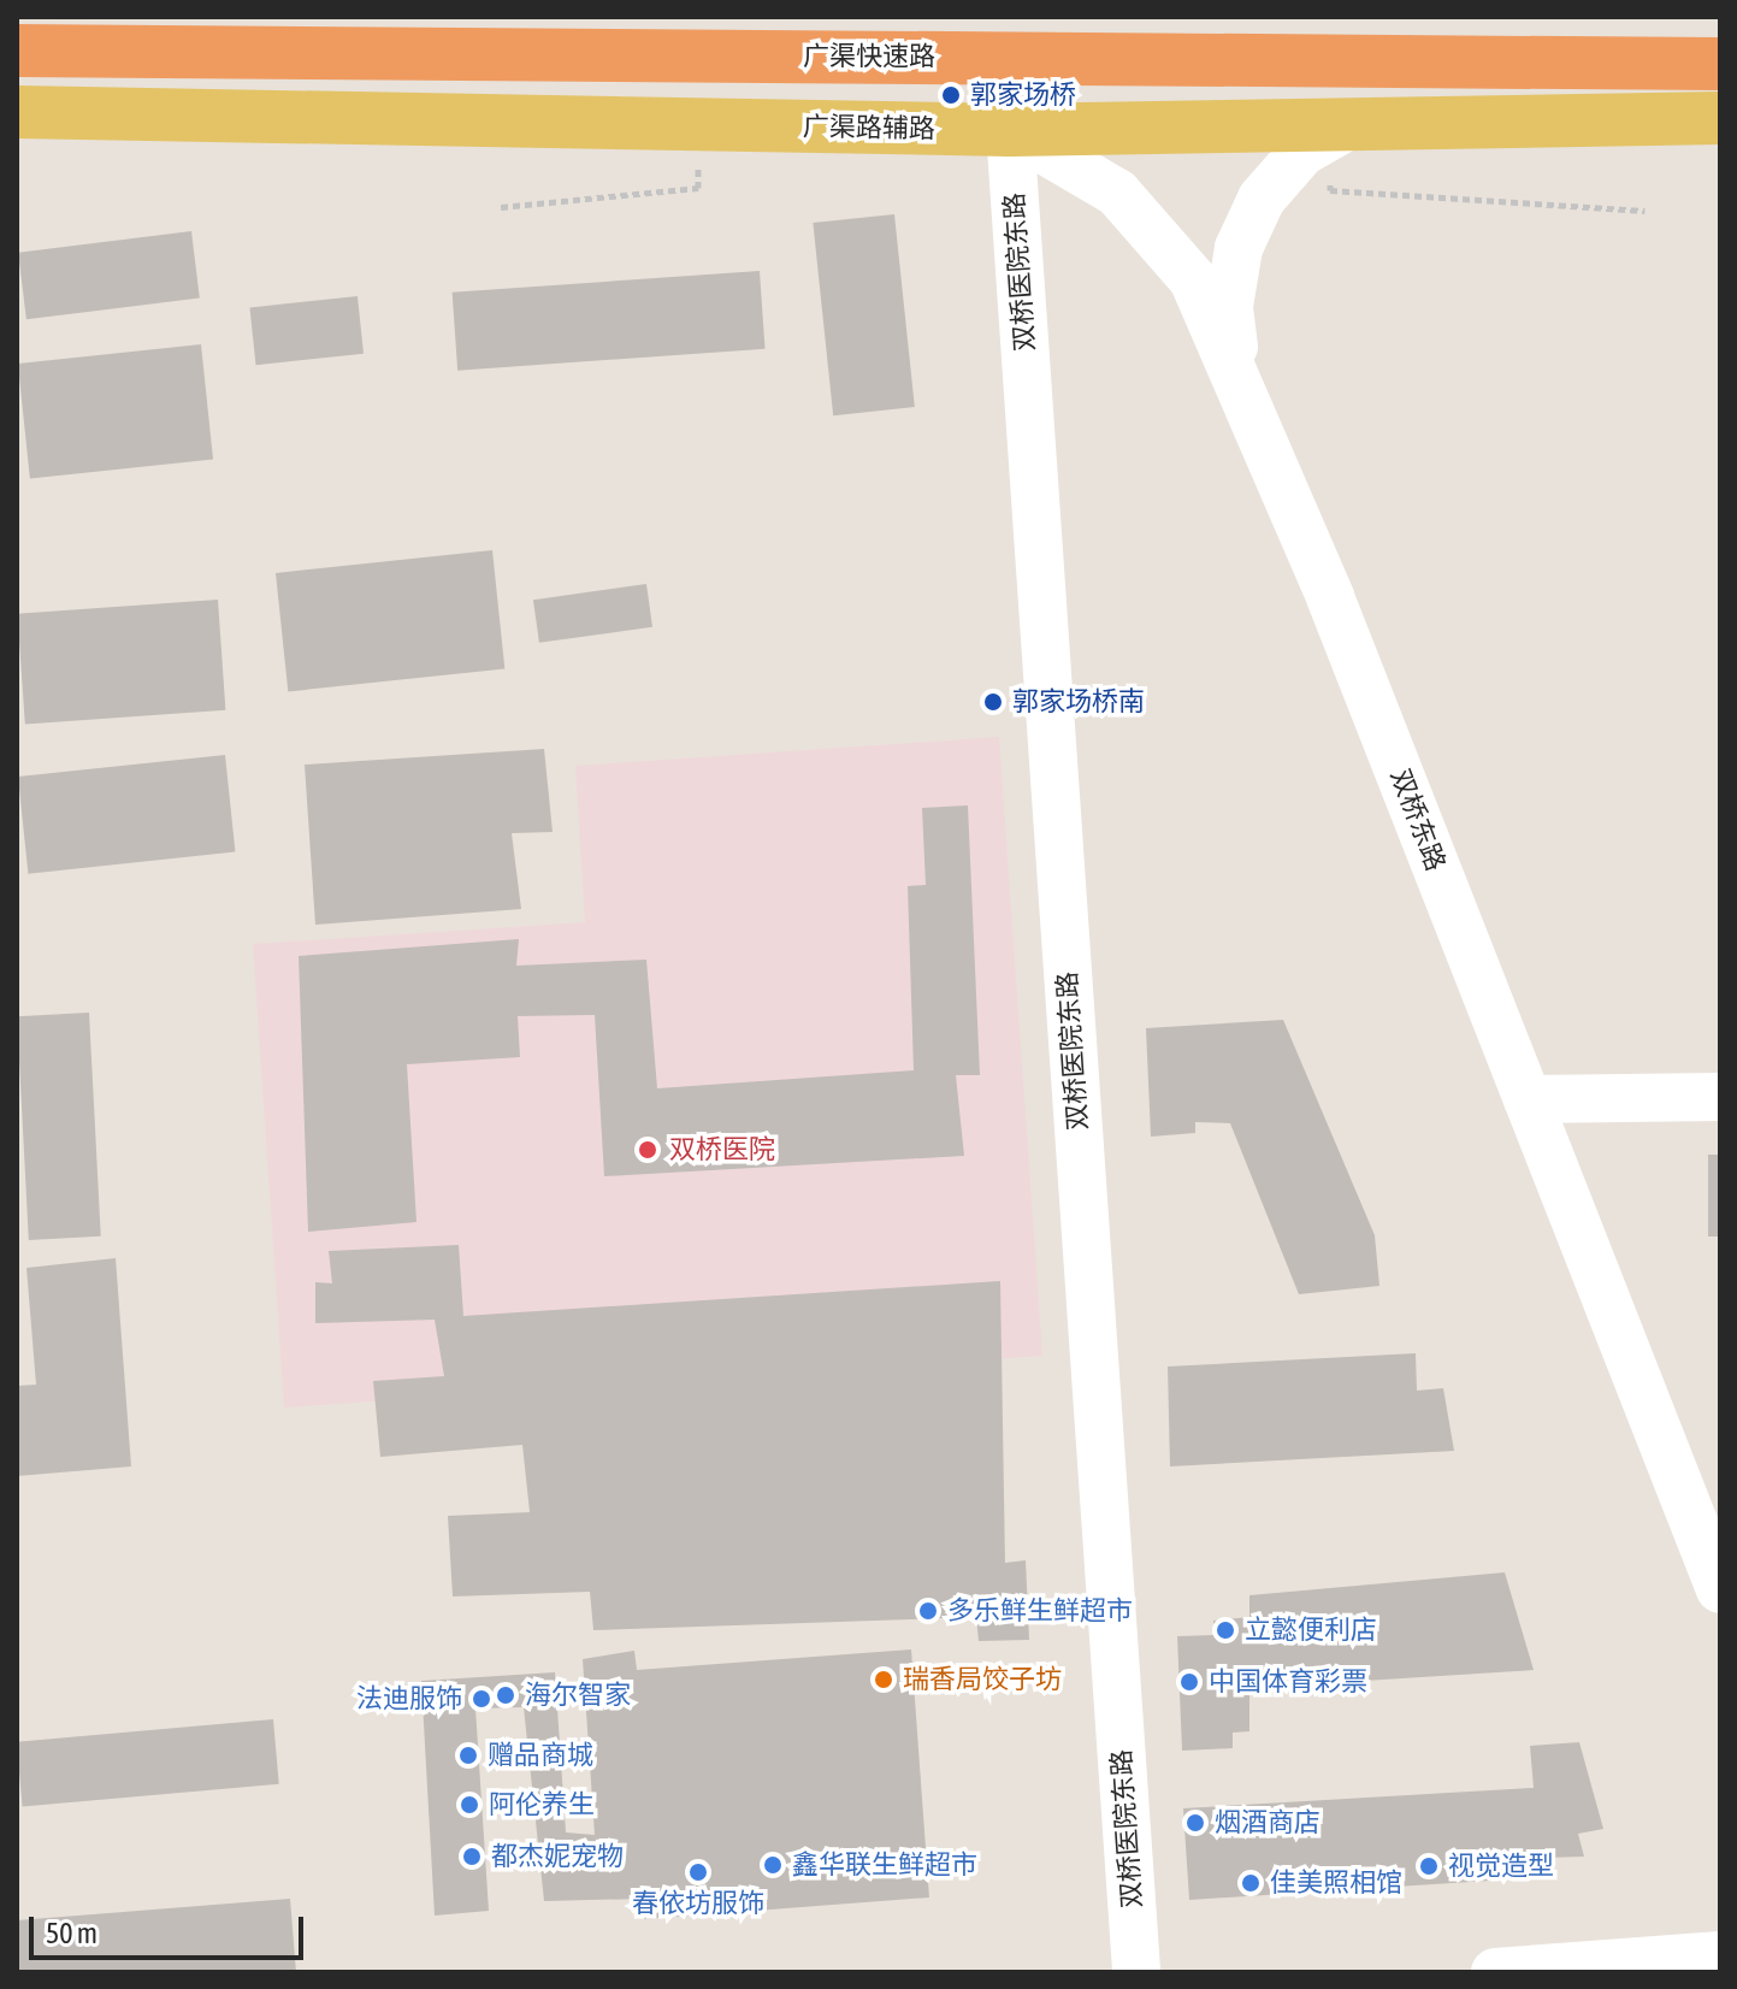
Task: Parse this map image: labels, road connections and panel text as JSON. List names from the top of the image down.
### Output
{
  "streets": {
    "highway": ["广渠快速路"],
    "main road": ["广渠路辅路"],
    "street": ["双桥医院东路", "双桥东路"]
  },
  "crossings": [
    ["广渠路辅路", "双桥医院东路"],
    ["广渠路辅路", "双桥东路"],
    ["双桥医院东路", "双桥东路"]
  ],
  "places": [
    "郭家场桥",
    "郭家场桥南",
    "双桥医院",
    "多乐鲜生鲜超市",
    "立懿便利店",
    "瑞香局饺子坊",
    "中国体育彩票",
    "海尔智家",
    "法迪服饰",
    "赠品商城",
    "阿伦养生",
    "烟酒商店",
    "都杰妮宠物",
    "鑫华联生鲜超市",
    "视觉造型",
    "春依坊服饰",
    "佳美照相馆"
  ],
  "scale_bar": "50 m"
}
